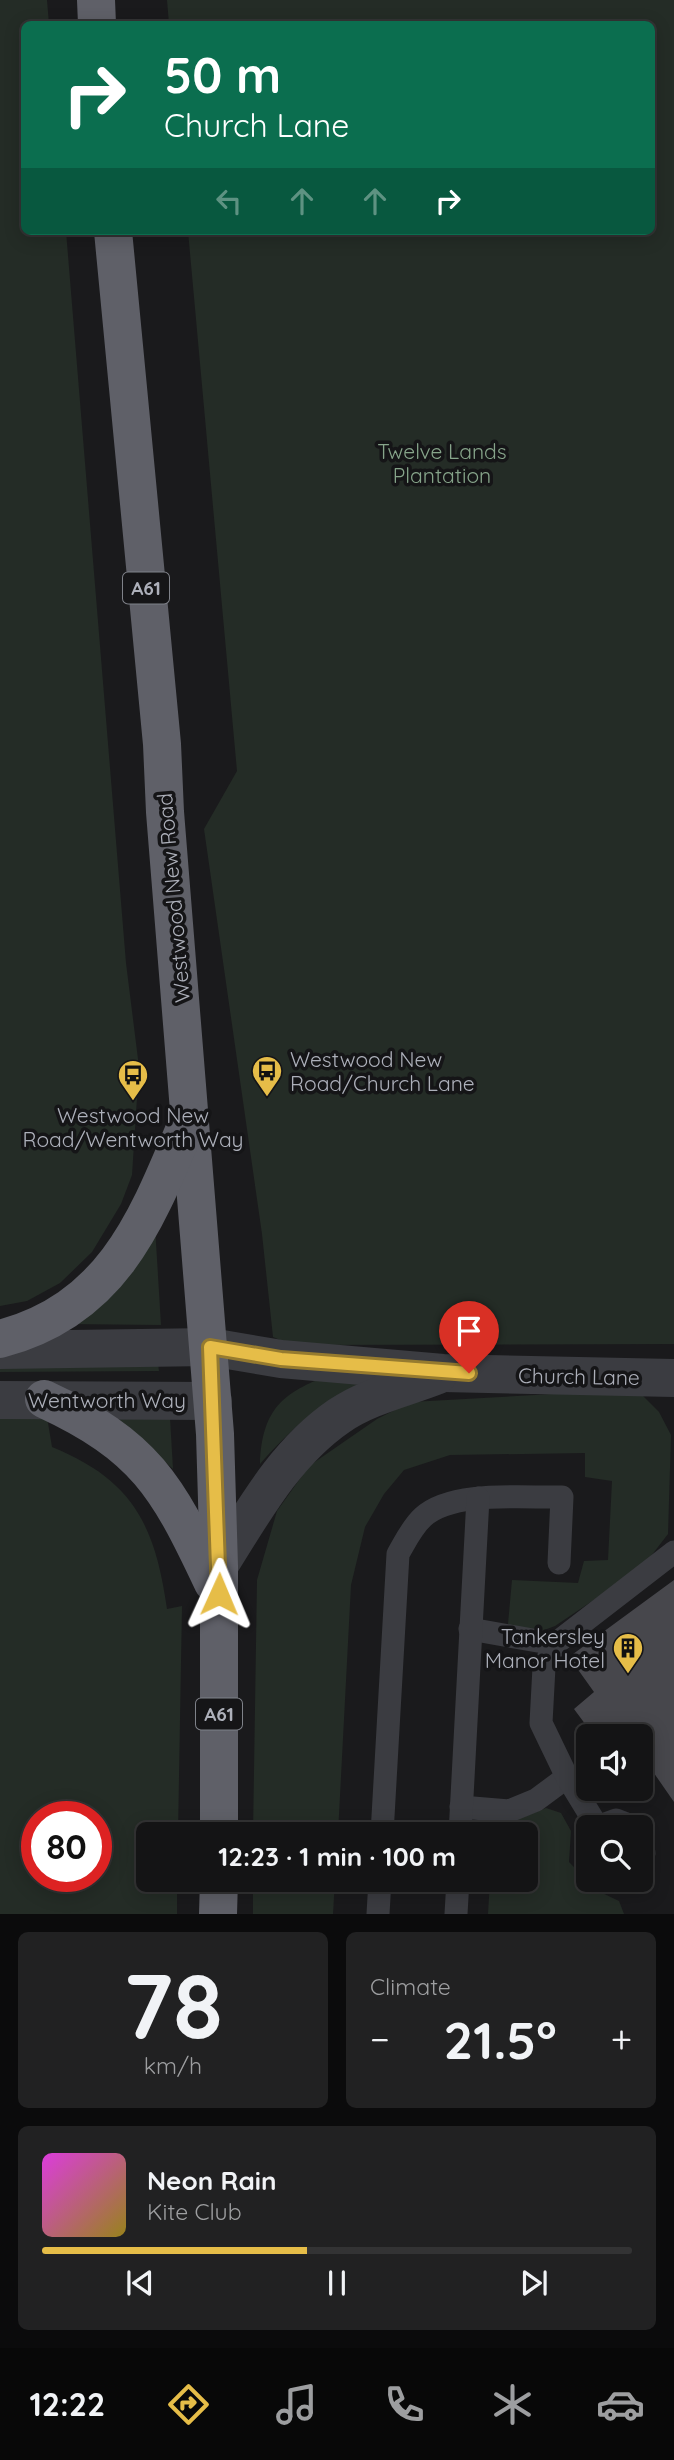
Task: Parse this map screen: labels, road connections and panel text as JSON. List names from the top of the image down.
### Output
{
  "streets": {
    "highway": ["A61", "Westwood New Road"],
    "street": ["Church Lane", "Wentworth Way"]
  },
  "crossings": [
    ["Westwood New Road", "Church Lane"],
    ["Westwood New Road", "Wentworth Way"]
  ],
  "parks": ["Twelve Lands Plantation"],
  "places": {
    "bus stop": ["Westwood New Road/Church Lane", "Westwood New Road/Wentworth Way"],
    "building": ["Tankersley Manor Hotel"]
  },
  "page": {
    "turn": ["50 m", "Church Lane"],
    "limit": "80",
    "trip": "12:23 · 1 min · 100 m",
    "tile": [
      ["78", "km/h"],
      "Climate"
    ],
    "heat": ["−", "21.5°", "+"],
    "song": ["Neon Rain", "Kite Club"],
    "tabs": "12:22"
  }
}
